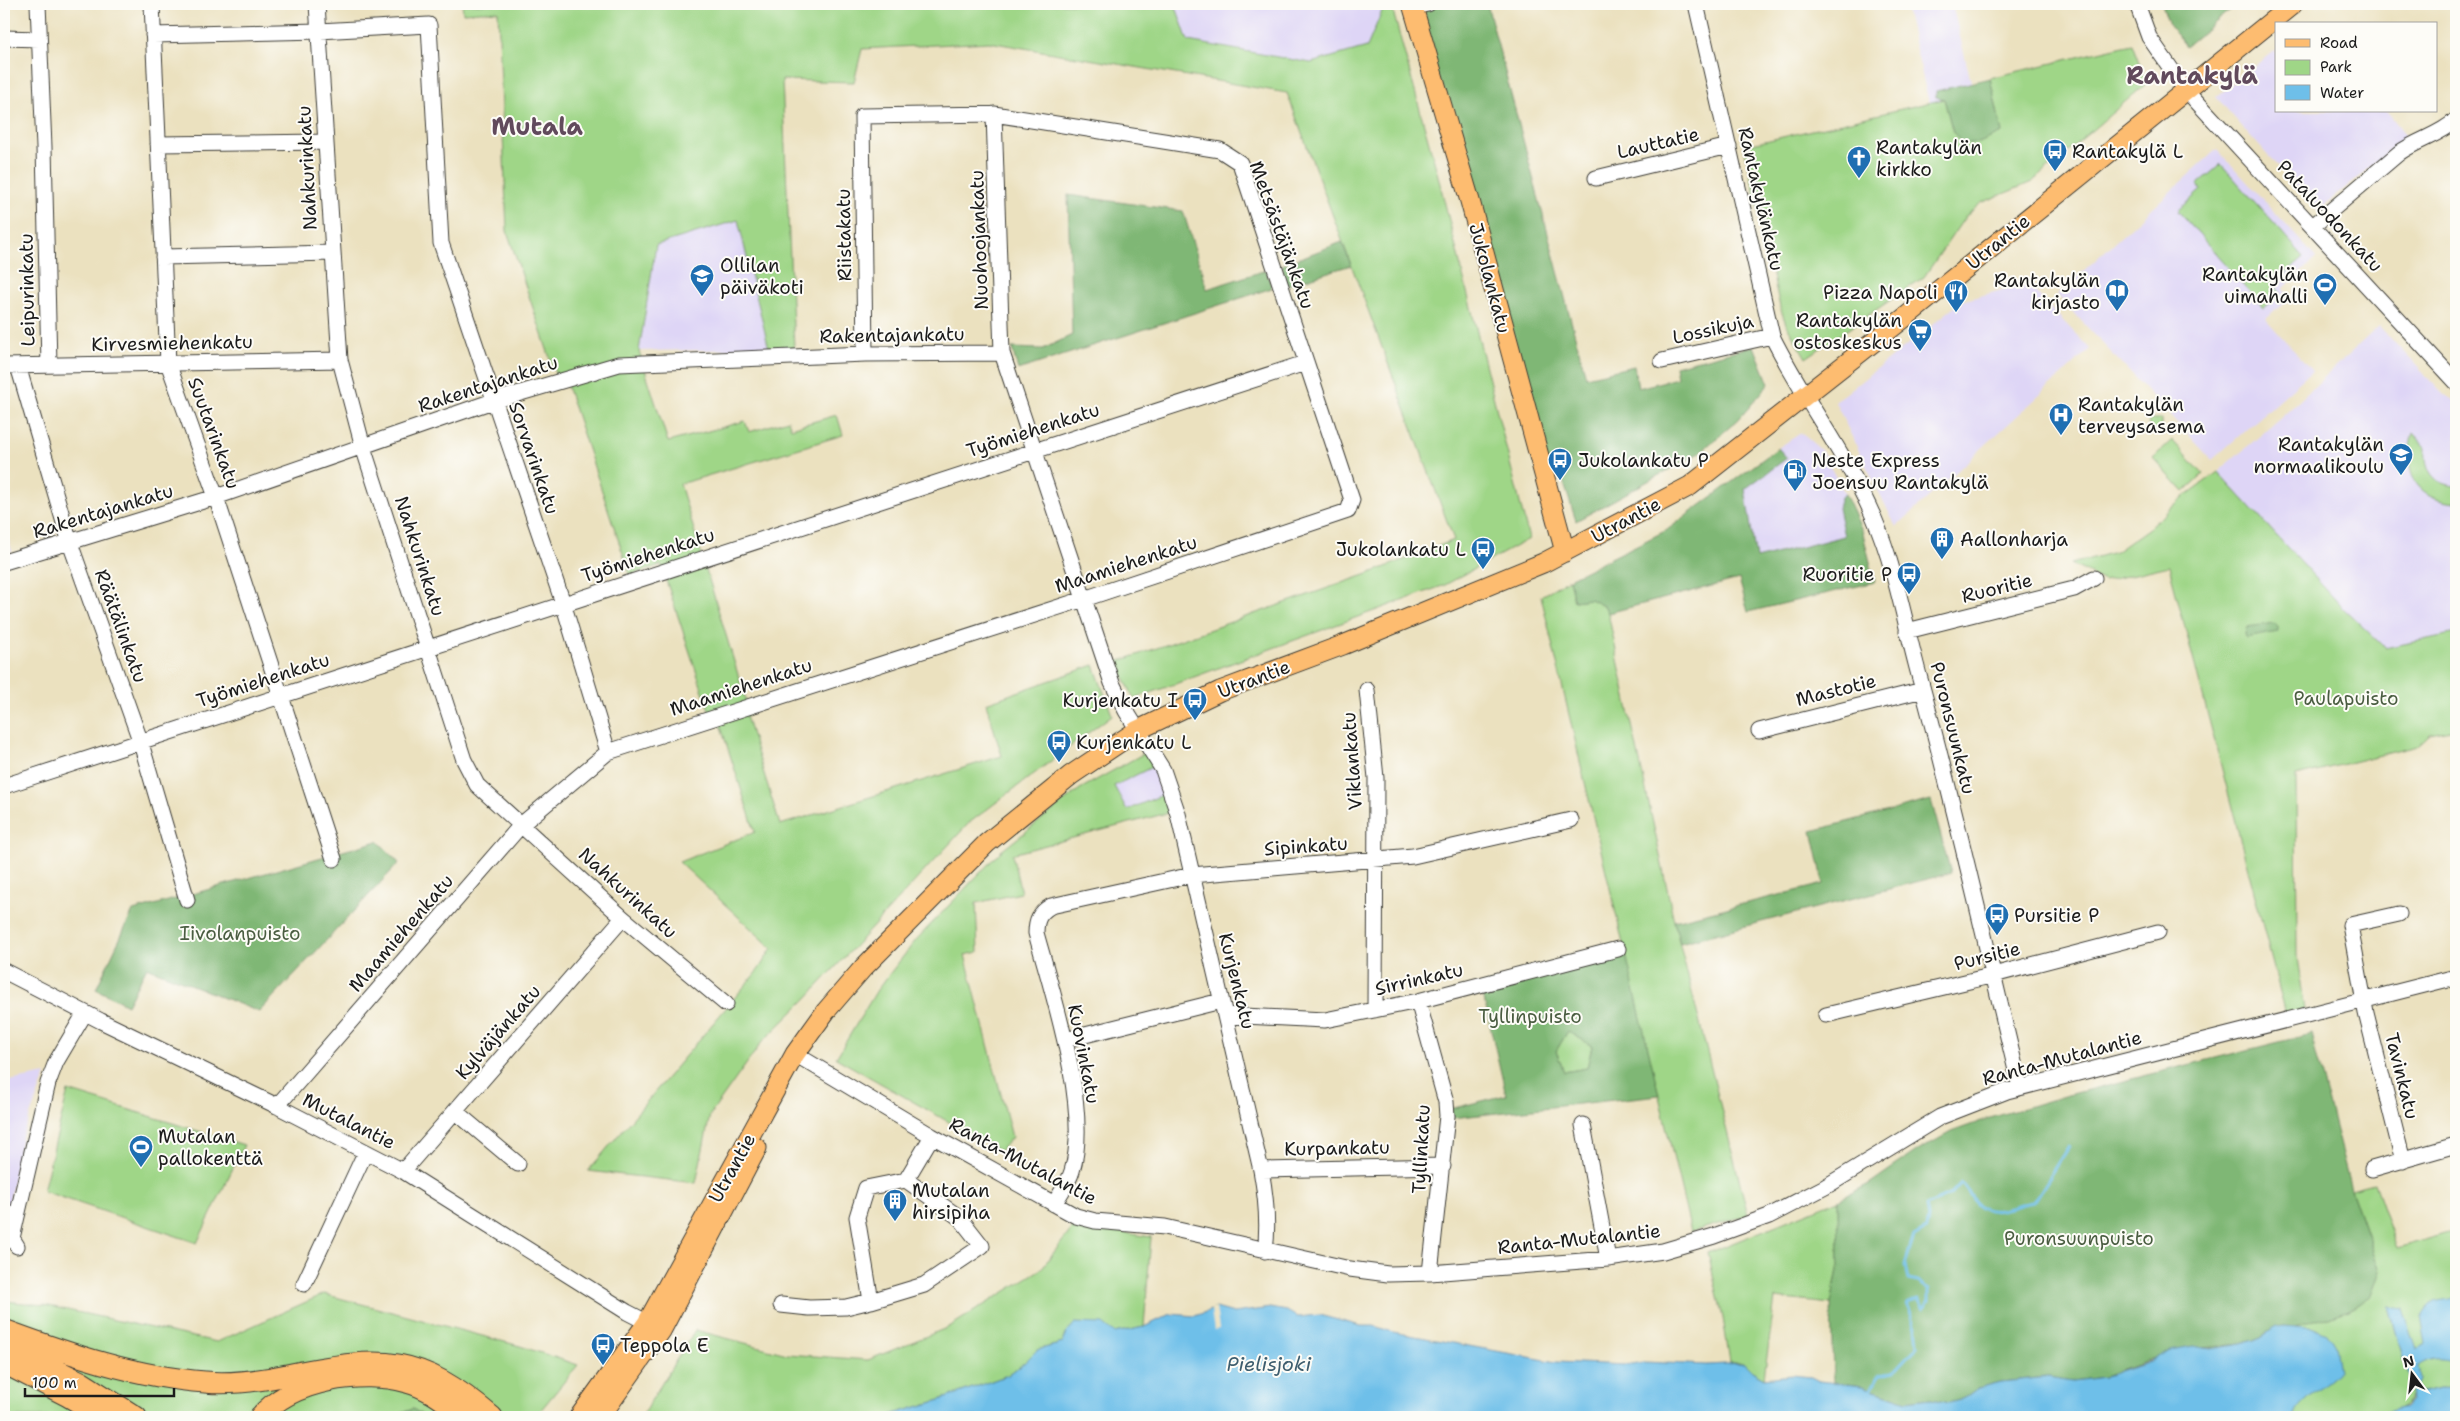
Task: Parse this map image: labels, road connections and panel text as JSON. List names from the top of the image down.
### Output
{
  "streets": {
    "main road": ["Utrantie", "Jukolankatu"],
    "street": [
      "Lauttatie",
      "Nahkurinkatu",
      "Rantakylänkatu",
      "Pataluodonkatu",
      "Riistakatu",
      "Metsästäjänkatu",
      "Nuohoojankatu",
      "Leipurinkatu",
      "Lossikuja",
      "Rakentajankatu",
      "Kirvesmiehenkatu",
      "Työmiehenkatu",
      "Suutarinkatu",
      "Sorvarinkatu",
      "Maamiehenkatu",
      "Ruoritie",
      "Räätälinkatu",
      "Mastotie",
      "Puronsuunkatu",
      "Viklankatu",
      "Sipinkatu",
      "Pursitie",
      "Sirrinkatu",
      "Kurjenkatu",
      "Kylväjänkatu",
      "Kuovinkatu",
      "Ranta-Mutalantie",
      "Tavinkatu",
      "Mutalantie",
      "Kurpankatu",
      "Tyllinkatu"
    ]
  },
  "crossings": [
    ["Lauttatie", "Rantakylänkatu"],
    ["Nahkurinkatu", "Rakentajankatu"],
    ["Nahkurinkatu", "Kirvesmiehenkatu"],
    ["Nahkurinkatu", "Työmiehenkatu"],
    ["Nahkurinkatu", "Sorvarinkatu"],
    ["Nahkurinkatu", "Maamiehenkatu"],
    ["Nahkurinkatu", "Kylväjänkatu"],
    ["Rantakylänkatu", "Utrantie"],
    ["Rantakylänkatu", "Lossikuja"],
    ["Rantakylänkatu", "Puronsuunkatu"],
    ["Pataluodonkatu", "Utrantie"],
    ["Riistakatu", "Metsästäjänkatu"],
    ["Riistakatu", "Rakentajankatu"],
    ["Metsästäjänkatu", "Nuohoojankatu"],
    ["Metsästäjänkatu", "Työmiehenkatu"],
    ["Metsästäjänkatu", "Maamiehenkatu"],
    ["Nuohoojankatu", "Utrantie"],
    ["Nuohoojankatu", "Rakentajankatu"],
    ["Nuohoojankatu", "Työmiehenkatu"],
    ["Nuohoojankatu", "Maamiehenkatu"],
    ["Nuohoojankatu", "Kurjenkatu"],
    ["Utrantie", "Jukolankatu"],
    ["Utrantie", "Puronsuunkatu"],
    ["Utrantie", "Kurjenkatu"],
    ["Utrantie", "Ranta-Mutalantie"],
    ["Utrantie", "Mutalantie"],
    ["Leipurinkatu", "Kirvesmiehenkatu"],
    ["Rakentajankatu", "Suutarinkatu"],
    ["Rakentajankatu", "Sorvarinkatu"],
    ["Rakentajankatu", "Räätälinkatu"],
    ["Kirvesmiehenkatu", "Suutarinkatu"],
    ["Kirvesmiehenkatu", "Räätälinkatu"],
    ["Työmiehenkatu", "Suutarinkatu"],
    ["Työmiehenkatu", "Sorvarinkatu"],
    ["Työmiehenkatu", "Räätälinkatu"],
    ["Sorvarinkatu", "Maamiehenkatu"],
    ["Maamiehenkatu", "Mutalantie"],
    ["Ruoritie", "Puronsuunkatu"],
    ["Mastotie", "Puronsuunkatu"],
    ["Puronsuunkatu", "Pursitie"],
    ["Puronsuunkatu", "Ranta-Mutalantie"],
    ["Viklankatu", "Sipinkatu"],
    ["Viklankatu", "Sirrinkatu"],
    ["Sipinkatu", "Kurjenkatu"],
    ["Sipinkatu", "Kuovinkatu"],
    ["Sirrinkatu", "Kurjenkatu"],
    ["Sirrinkatu", "Kuovinkatu"],
    ["Sirrinkatu", "Tyllinkatu"],
    ["Kurjenkatu", "Ranta-Mutalantie"],
    ["Kurjenkatu", "Kurpankatu"],
    ["Kylväjänkatu", "Mutalantie"],
    ["Kuovinkatu", "Ranta-Mutalantie"],
    ["Ranta-Mutalantie", "Tavinkatu"],
    ["Ranta-Mutalantie", "Tyllinkatu"],
    ["Kurpankatu", "Tyllinkatu"]
  ],
  "districts": ["Rantakylä", "Mutala"],
  "water": ["Pielisjoki"],
  "parks": [
    "Paulapuisto",
    "Iivolanpuisto",
    "Tyllinpuisto",
    "Puronsuunpuisto"
  ],
  "places": {
    "bus stop": [
      "Rantakylä L",
      "Jukolankatu P",
      "Jukolankatu L",
      "Ruoritie P",
      "Kurjenkatu I",
      "Kurjenkatu L",
      "Pursitie P",
      "Teppola E"
    ],
    "church": ["Rantakylän kirkko"],
    "school or university": ["Ollilan päiväkoti", "Rantakylän normaalikoulu"],
    "sports": ["Rantakylän uimahalli", "Mutalan pallokenttä"],
    "library": ["Rantakylän kirjasto"],
    "restaurant": ["Pizza Napoli"],
    "supermarket": ["Rantakylän ostoskeskus"],
    "hospital": ["Rantakylän terveysasema"],
    "fuel station": ["Neste Express Joensuu Rantakylä"],
    "building": ["Aallonharja", "Mutalan hirsipiha"]
  },
  "legend": ["Road", "Park", "Water"],
  "scale_bar": "100 m",
  "north": "top"
}
